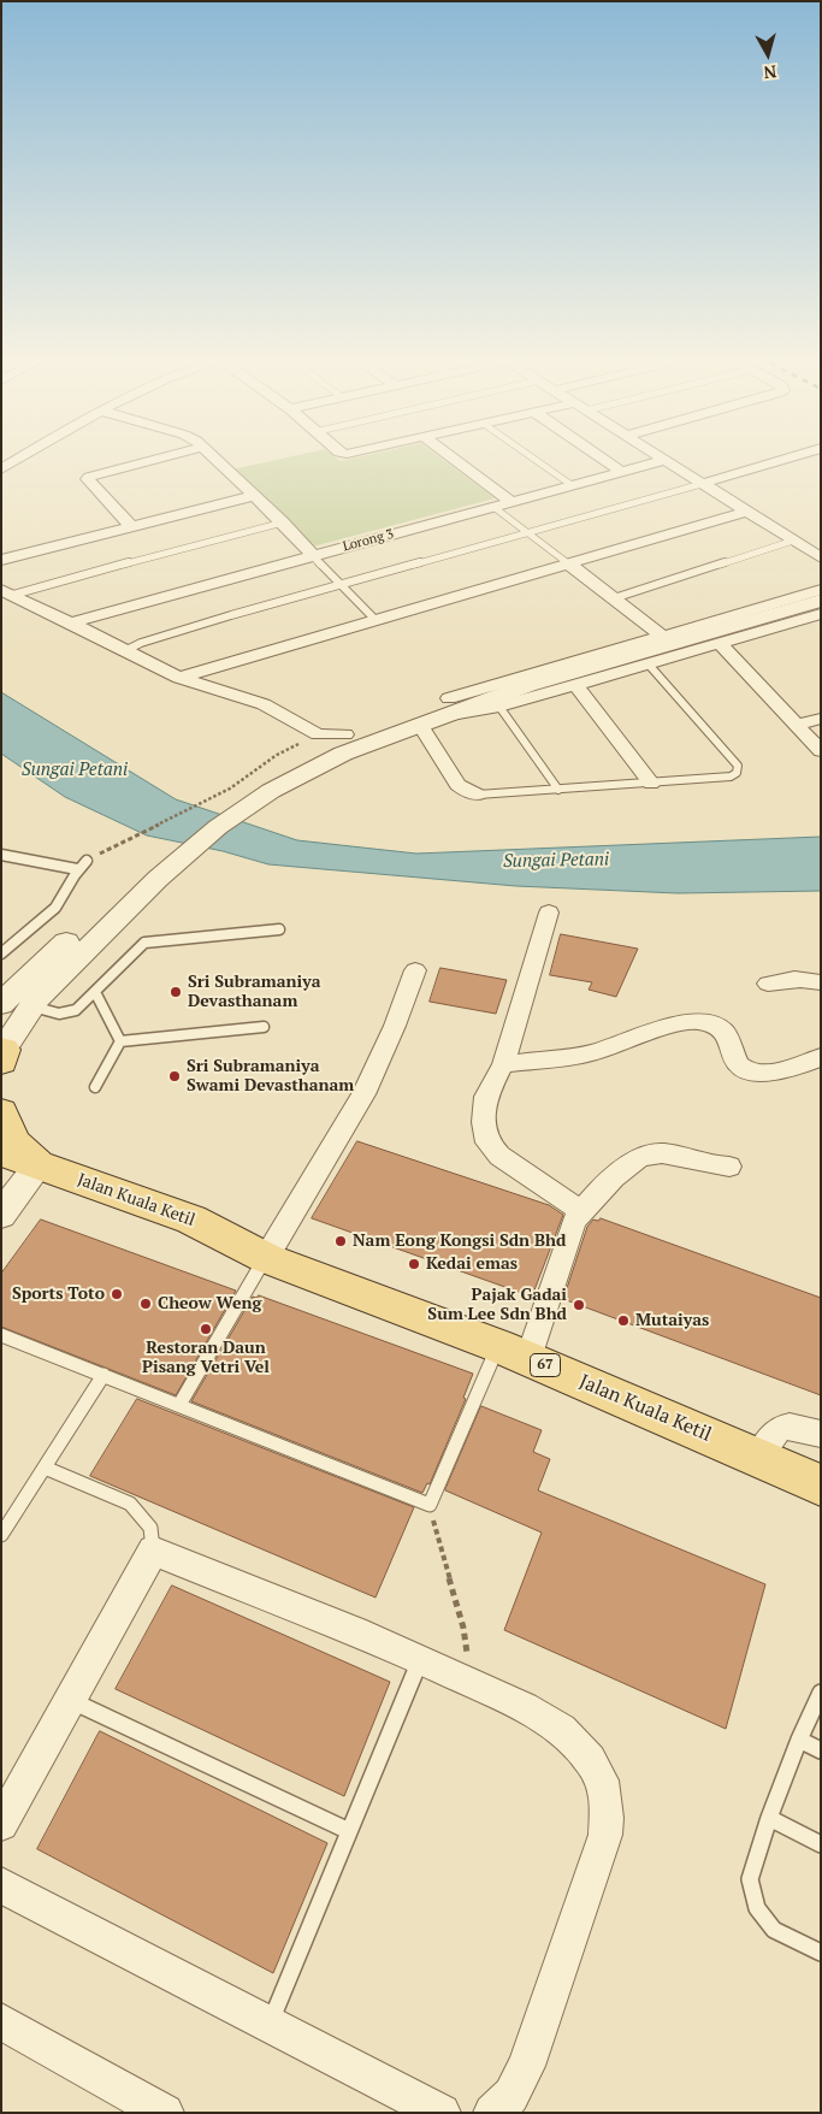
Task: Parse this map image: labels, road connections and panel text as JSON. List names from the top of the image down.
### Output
{
  "streets": {
    "main road": ["Jalan Kuala Ketil", "67"],
    "street": ["Lorong 3"]
  },
  "water": ["Sungai Petani"],
  "places": [
    "Sri Subramaniya Devasthanam",
    "Sri Subramaniya Swami Devasthanam",
    "Nam Eong Kongsi Sdn Bhd",
    "Kedai emas",
    "Sports Toto",
    "Cheow Weng",
    "Pajak Gadai Sum Lee Sdn Bhd",
    "Mutaiyas",
    "Restoran Daun Pisang Vetri Vel"
  ],
  "north": "bottom"
}
